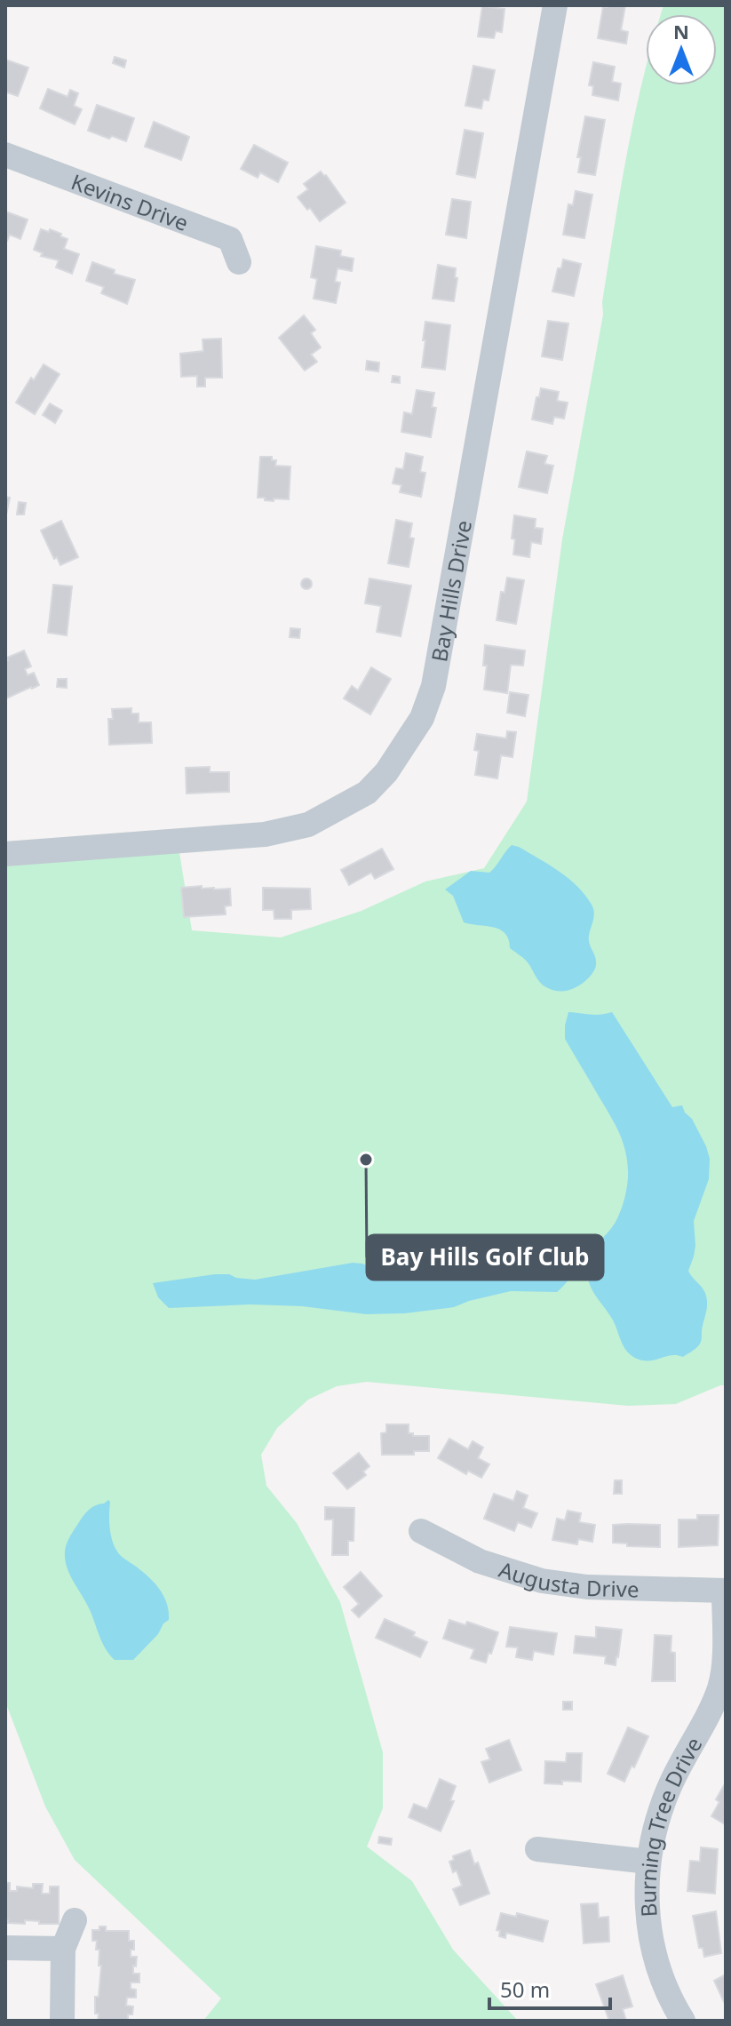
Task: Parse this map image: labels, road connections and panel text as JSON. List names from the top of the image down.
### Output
{
  "streets": {
    "street": [
      "Kevins Drive",
      "Bay Hills Drive",
      "Augusta Drive",
      "Burning Tree Drive"
    ]
  },
  "crossings": [
    ["Augusta Drive", "Burning Tree Drive"]
  ],
  "places": ["Bay Hills Golf Club"],
  "scale_bar": "50 m",
  "north": "top"
}
